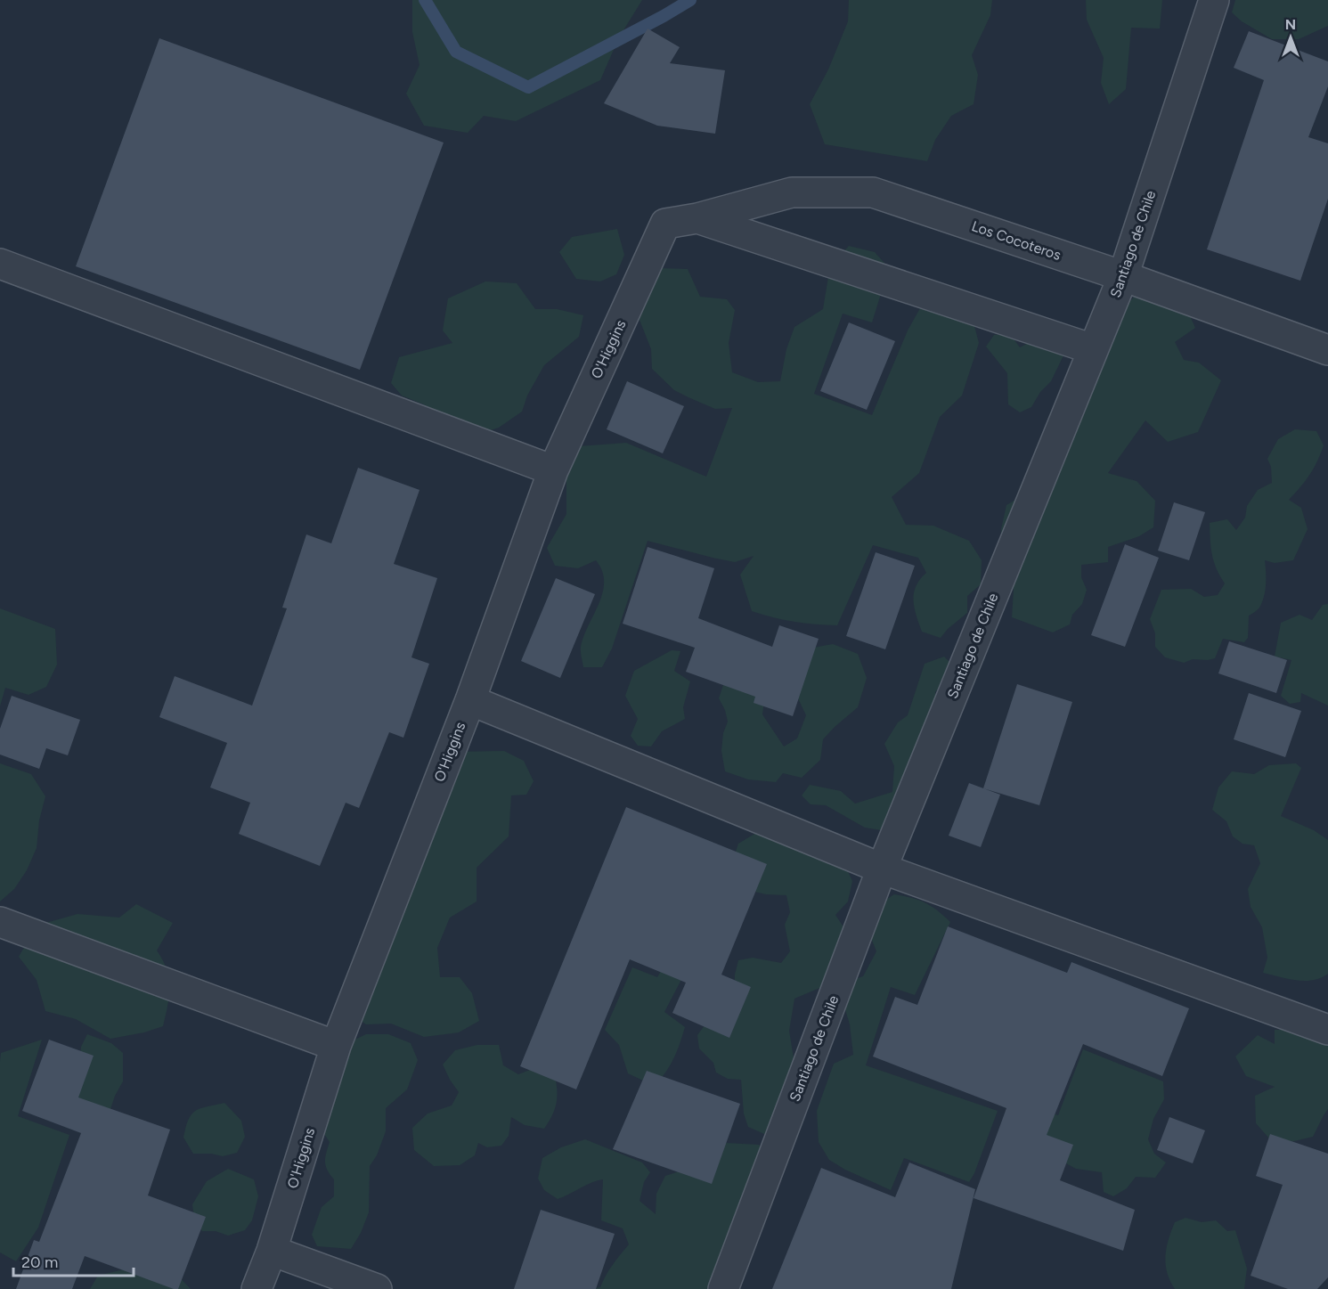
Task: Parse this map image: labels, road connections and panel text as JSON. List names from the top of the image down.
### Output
{
  "streets": {
    "street": ["Los Cocoteros", "Santiago de Chile", "O'Higgins"]
  },
  "crossings": [
    ["Los Cocoteros", "Santiago de Chile"],
    ["Los Cocoteros", "O'Higgins"]
  ],
  "scale_bar": "20 m",
  "north": "top"
}
